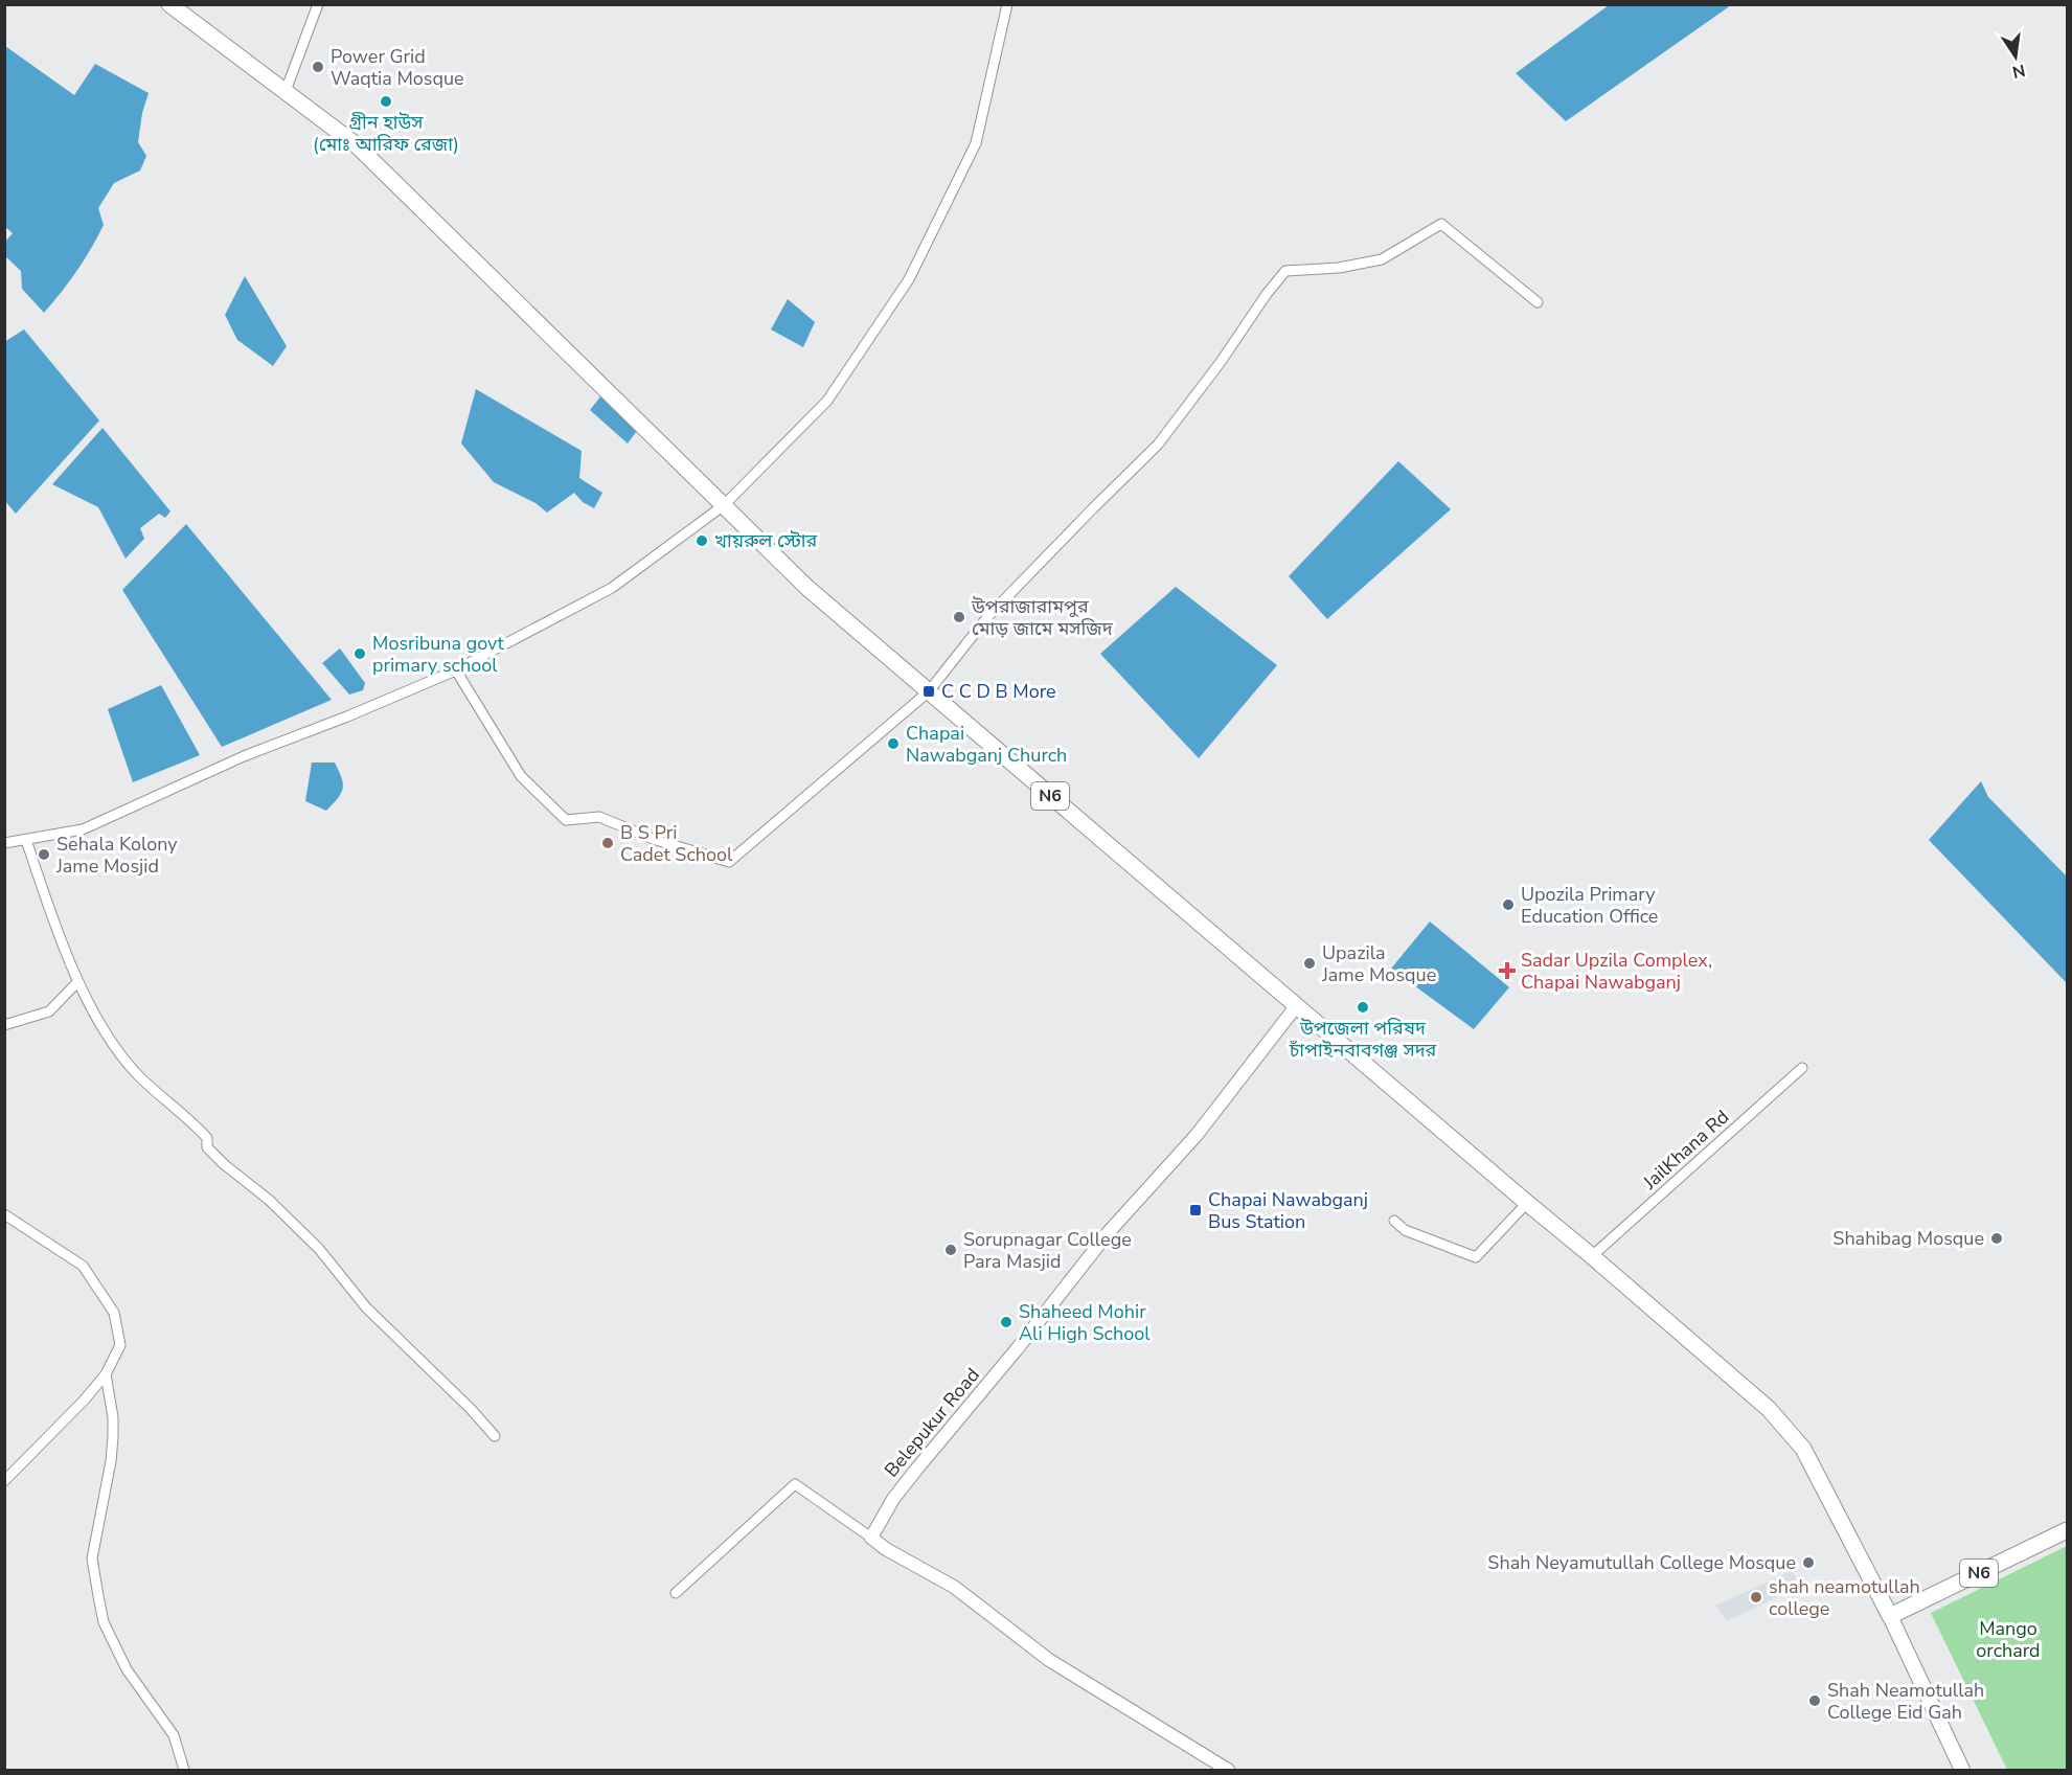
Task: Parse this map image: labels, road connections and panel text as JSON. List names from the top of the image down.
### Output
{
  "streets": {
    "highway": ["N6"],
    "street": ["JailKhana Rd", "Belepukur Road"]
  },
  "crossings": [
    ["N6", "JailKhana Rd"],
    ["N6", "Belepukur Road"]
  ],
  "parks": ["Mango orchard"],
  "places": {
    "other": [
      "Power Grid Waqtia Mosque",
      "গ্রীন হাউস (মোঃ আরিফ রেজা)",
      "খায়রুল স্টোর",
      "উপরাজারামপুর মোড় জামে মসজিদ",
      "Mosribuna govt primary school",
      "Chapai Nawabganj Church",
      "B S Pri Cadet School",
      "Sehala Kolony Jame Mosjid",
      "Upozila Primary Education Office",
      "Upazila Jame Mosque",
      "উপজেলা পরিষদ চাঁপাইনবাবগঞ্জ সদর",
      "Shahibag Mosque",
      "Sorupnagar College Para Masjid",
      "Shaheed Mohir Ali High School",
      "Shah Neyamutullah College Mosque",
      "shah neamotullah college",
      "Shah Neamotullah College Eid Gah"
    ],
    "transit": ["C C D B More", "Chapai Nawabganj Bus Station"],
    "health": ["Sadar Upzila Complex, Chapai Nawabganj"]
  },
  "north": "bottom"
}
